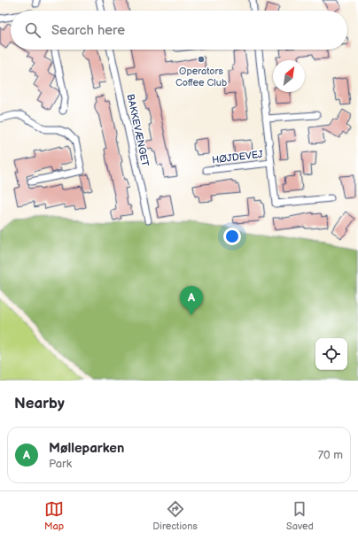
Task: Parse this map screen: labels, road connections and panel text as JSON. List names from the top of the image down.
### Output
{
  "streets": {
    "street": ["BAKKEVÆNGET", "HØJDEVEJ"]
  },
  "places": ["Operators Coffee Club"],
  "north": "top right",
  "page": {
    "search": "Search here",
    "pins": "A",
    "heading": "Nearby",
    "list": [
      {
        "mark": "A",
        "name": "Mølleparken",
        "note": "Park",
        "value": "70 m"
      }
    ],
    "nav": ["Map", "Directions", "Saved"]
  }
}
